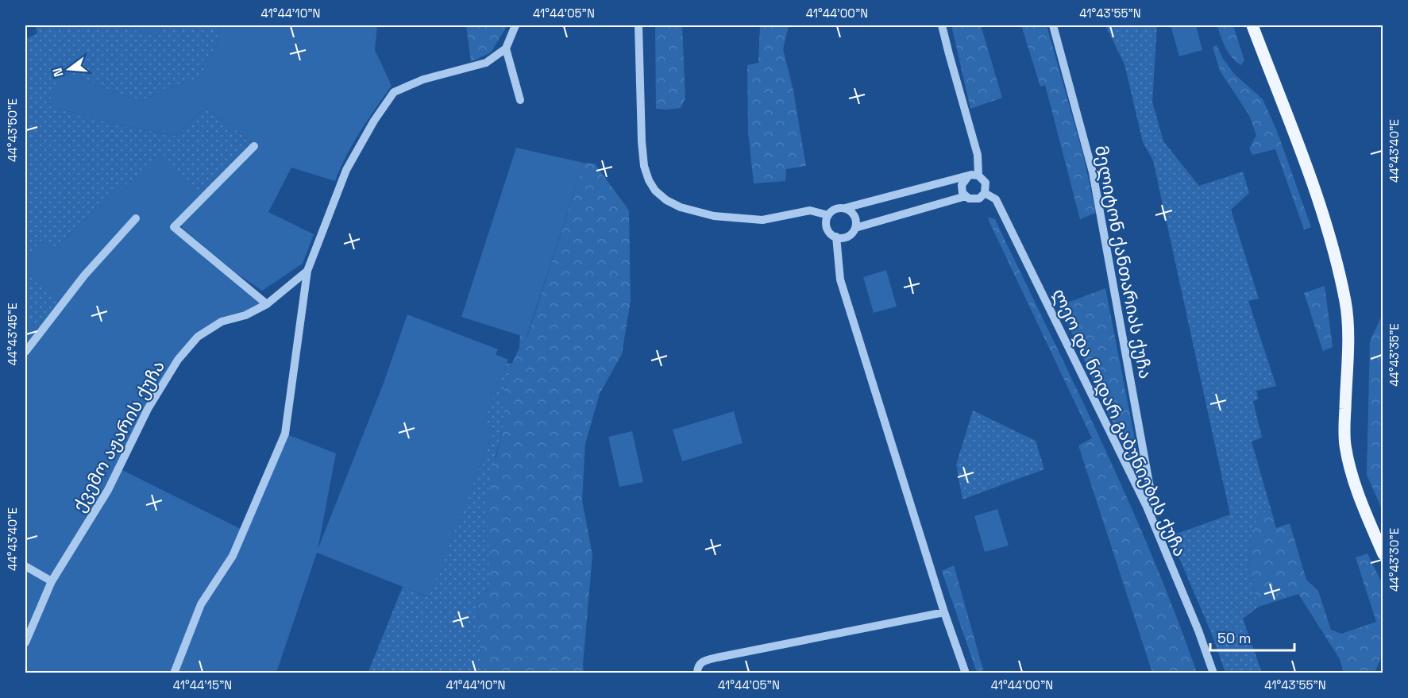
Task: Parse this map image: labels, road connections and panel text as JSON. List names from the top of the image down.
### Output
{
  "streets": {
    "street": ["მელიტონ ქანთარიას ქუჩა", "ლეო და ნოდარ გაბუნიების ქუჩა", "ქვემო აჟარის ქუჩა"]
  },
  "crossings": [
    ["მელიტონ ქანთარიას ქუჩა", "ლეო და ნოდარ გაბუნიების ქუჩა"]
  ],
  "scale_bar": "50 m",
  "north": "left",
  "coordinates": [
    "41°44'10\"N",
    "41°44'05\"N",
    "41°44'00\"N",
    "41°43'55\"N",
    "44°43'50\"E",
    "44°43'40\"E",
    "44°43'45\"E",
    "44°43'35\"E",
    "44°43'30\"E",
    "41°44'15\"N"
  ]
}
